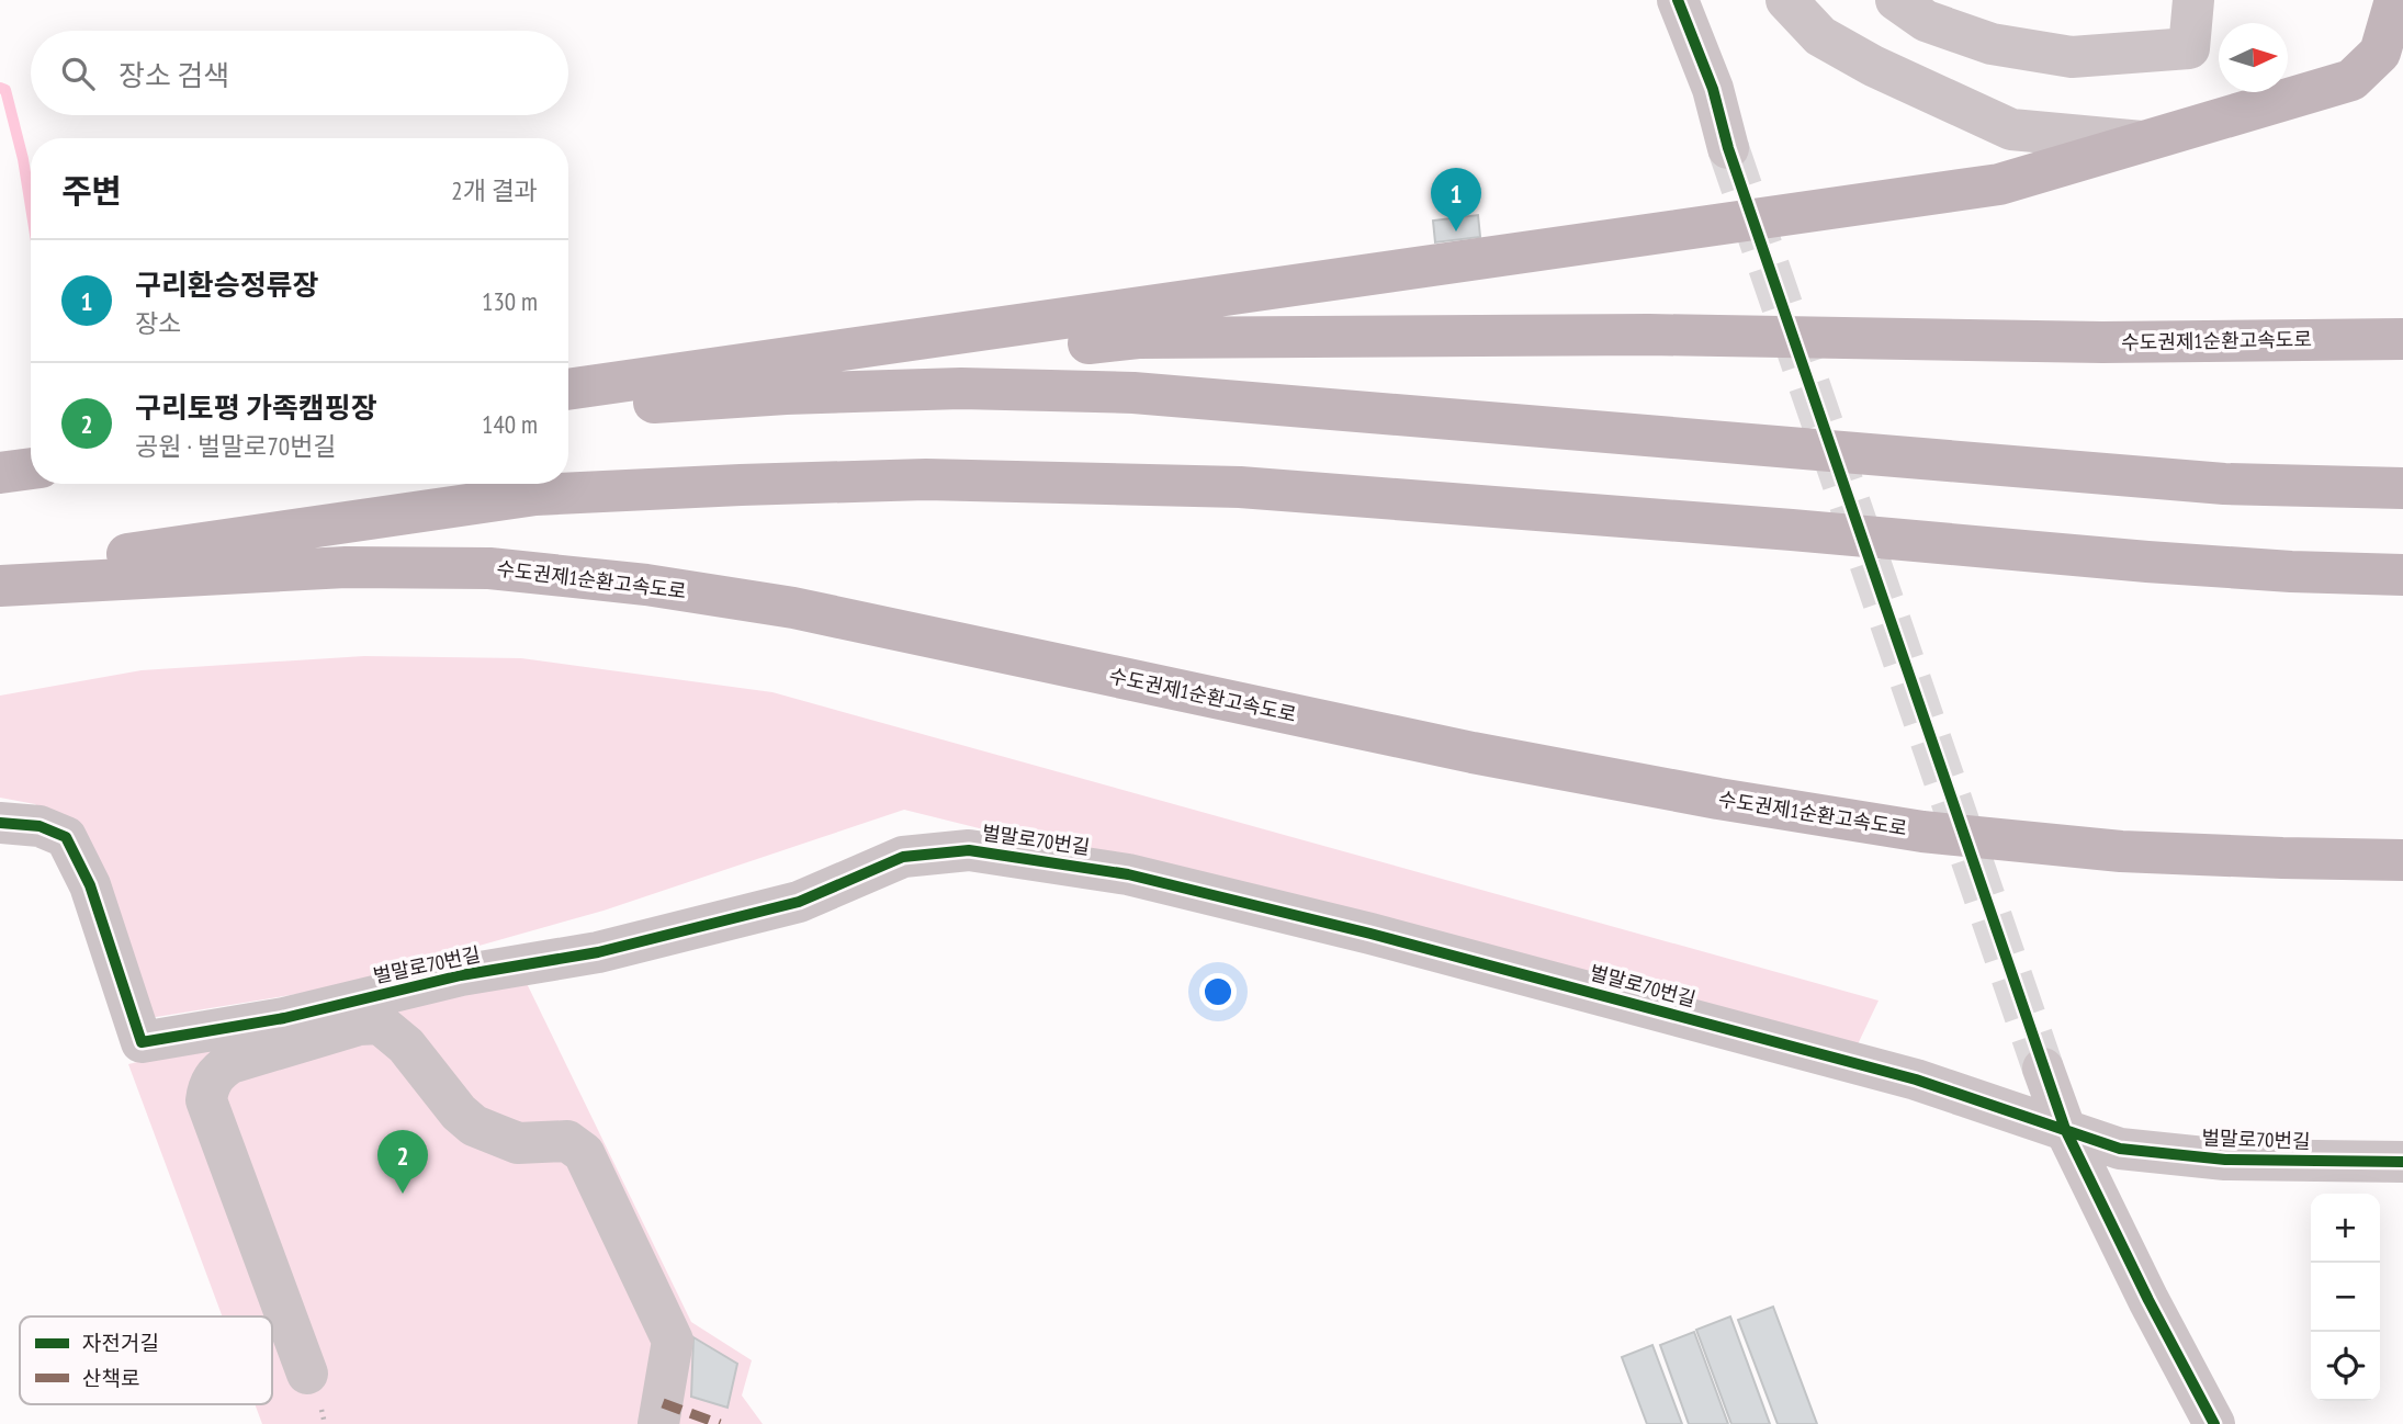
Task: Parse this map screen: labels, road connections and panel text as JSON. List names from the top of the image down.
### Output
{
  "streets": {
    "highway": ["수도권제1순환고속도로"],
    "street": ["벌말로70번길"]
  },
  "legend": ["자전거길", "산책로"],
  "north": "right",
  "page": {
    "search": "장소 검색",
    "heading": ["주변", "2개 결과"],
    "pins": ["1", "2"],
    "list": [
      {
        "mark": "1",
        "name": "구리환승정류장",
        "note": "장소",
        "value": "130 m"
      },
      {
        "mark": "2",
        "name": "구리토평 가족캠핑장",
        "note": "공원 · 벌말로70번길",
        "value": "140 m"
      }
    ],
    "map_buttons": ["+", "−"]
  }
}
